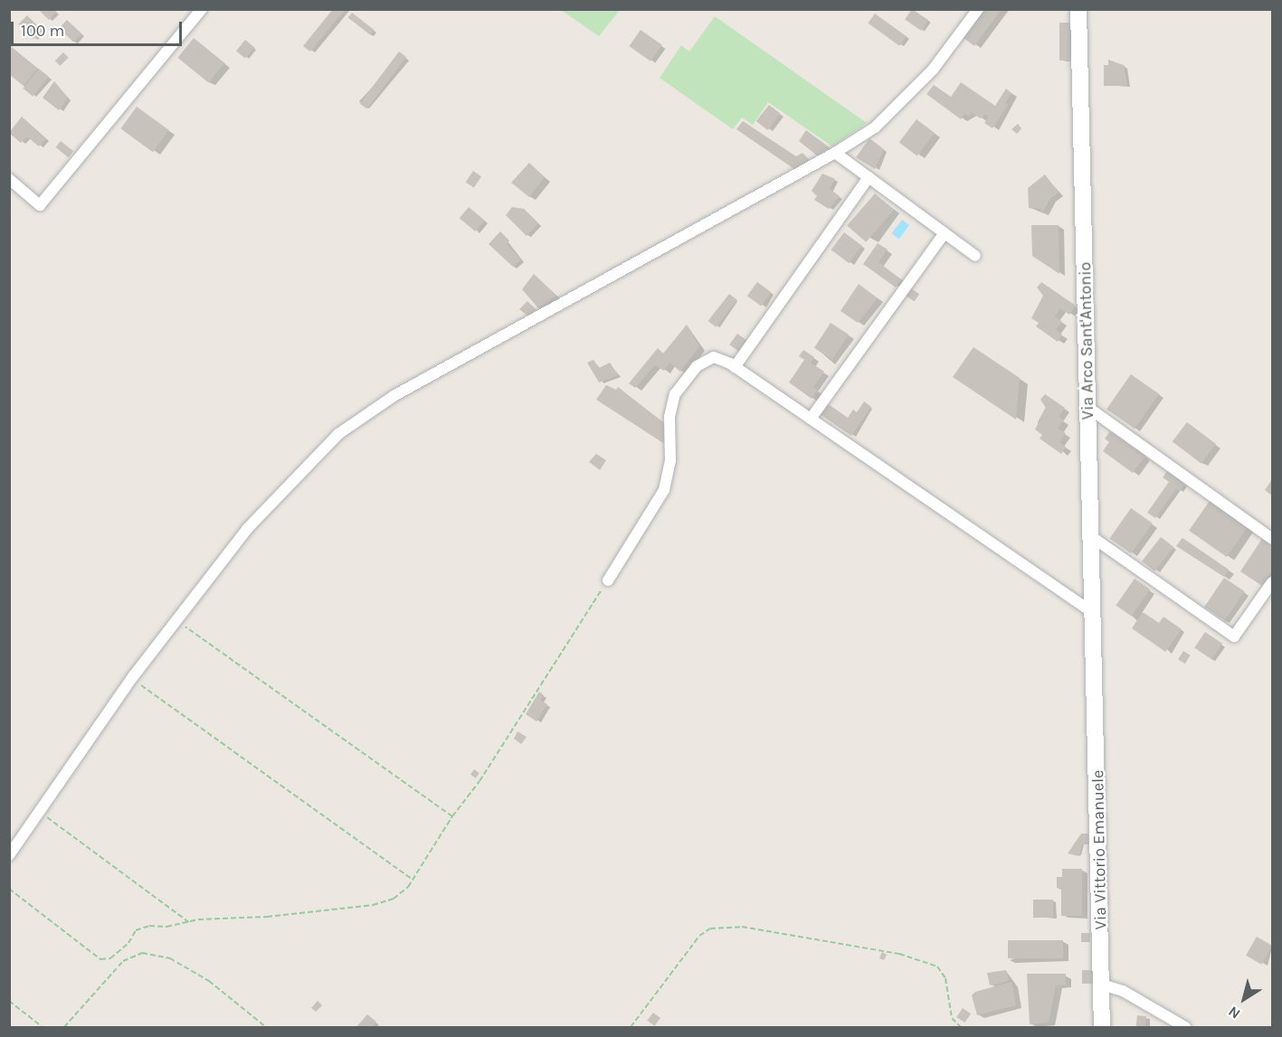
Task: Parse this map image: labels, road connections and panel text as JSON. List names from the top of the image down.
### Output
{
  "streets": {
    "street": ["Via Arco Sant'Antonio", "Via Vittorio Emanuele"]
  },
  "crossings": [
    ["Via Arco Sant'Antonio", "Via Vittorio Emanuele"]
  ],
  "scale_bar": "100 m",
  "north": "bottom left"
}
